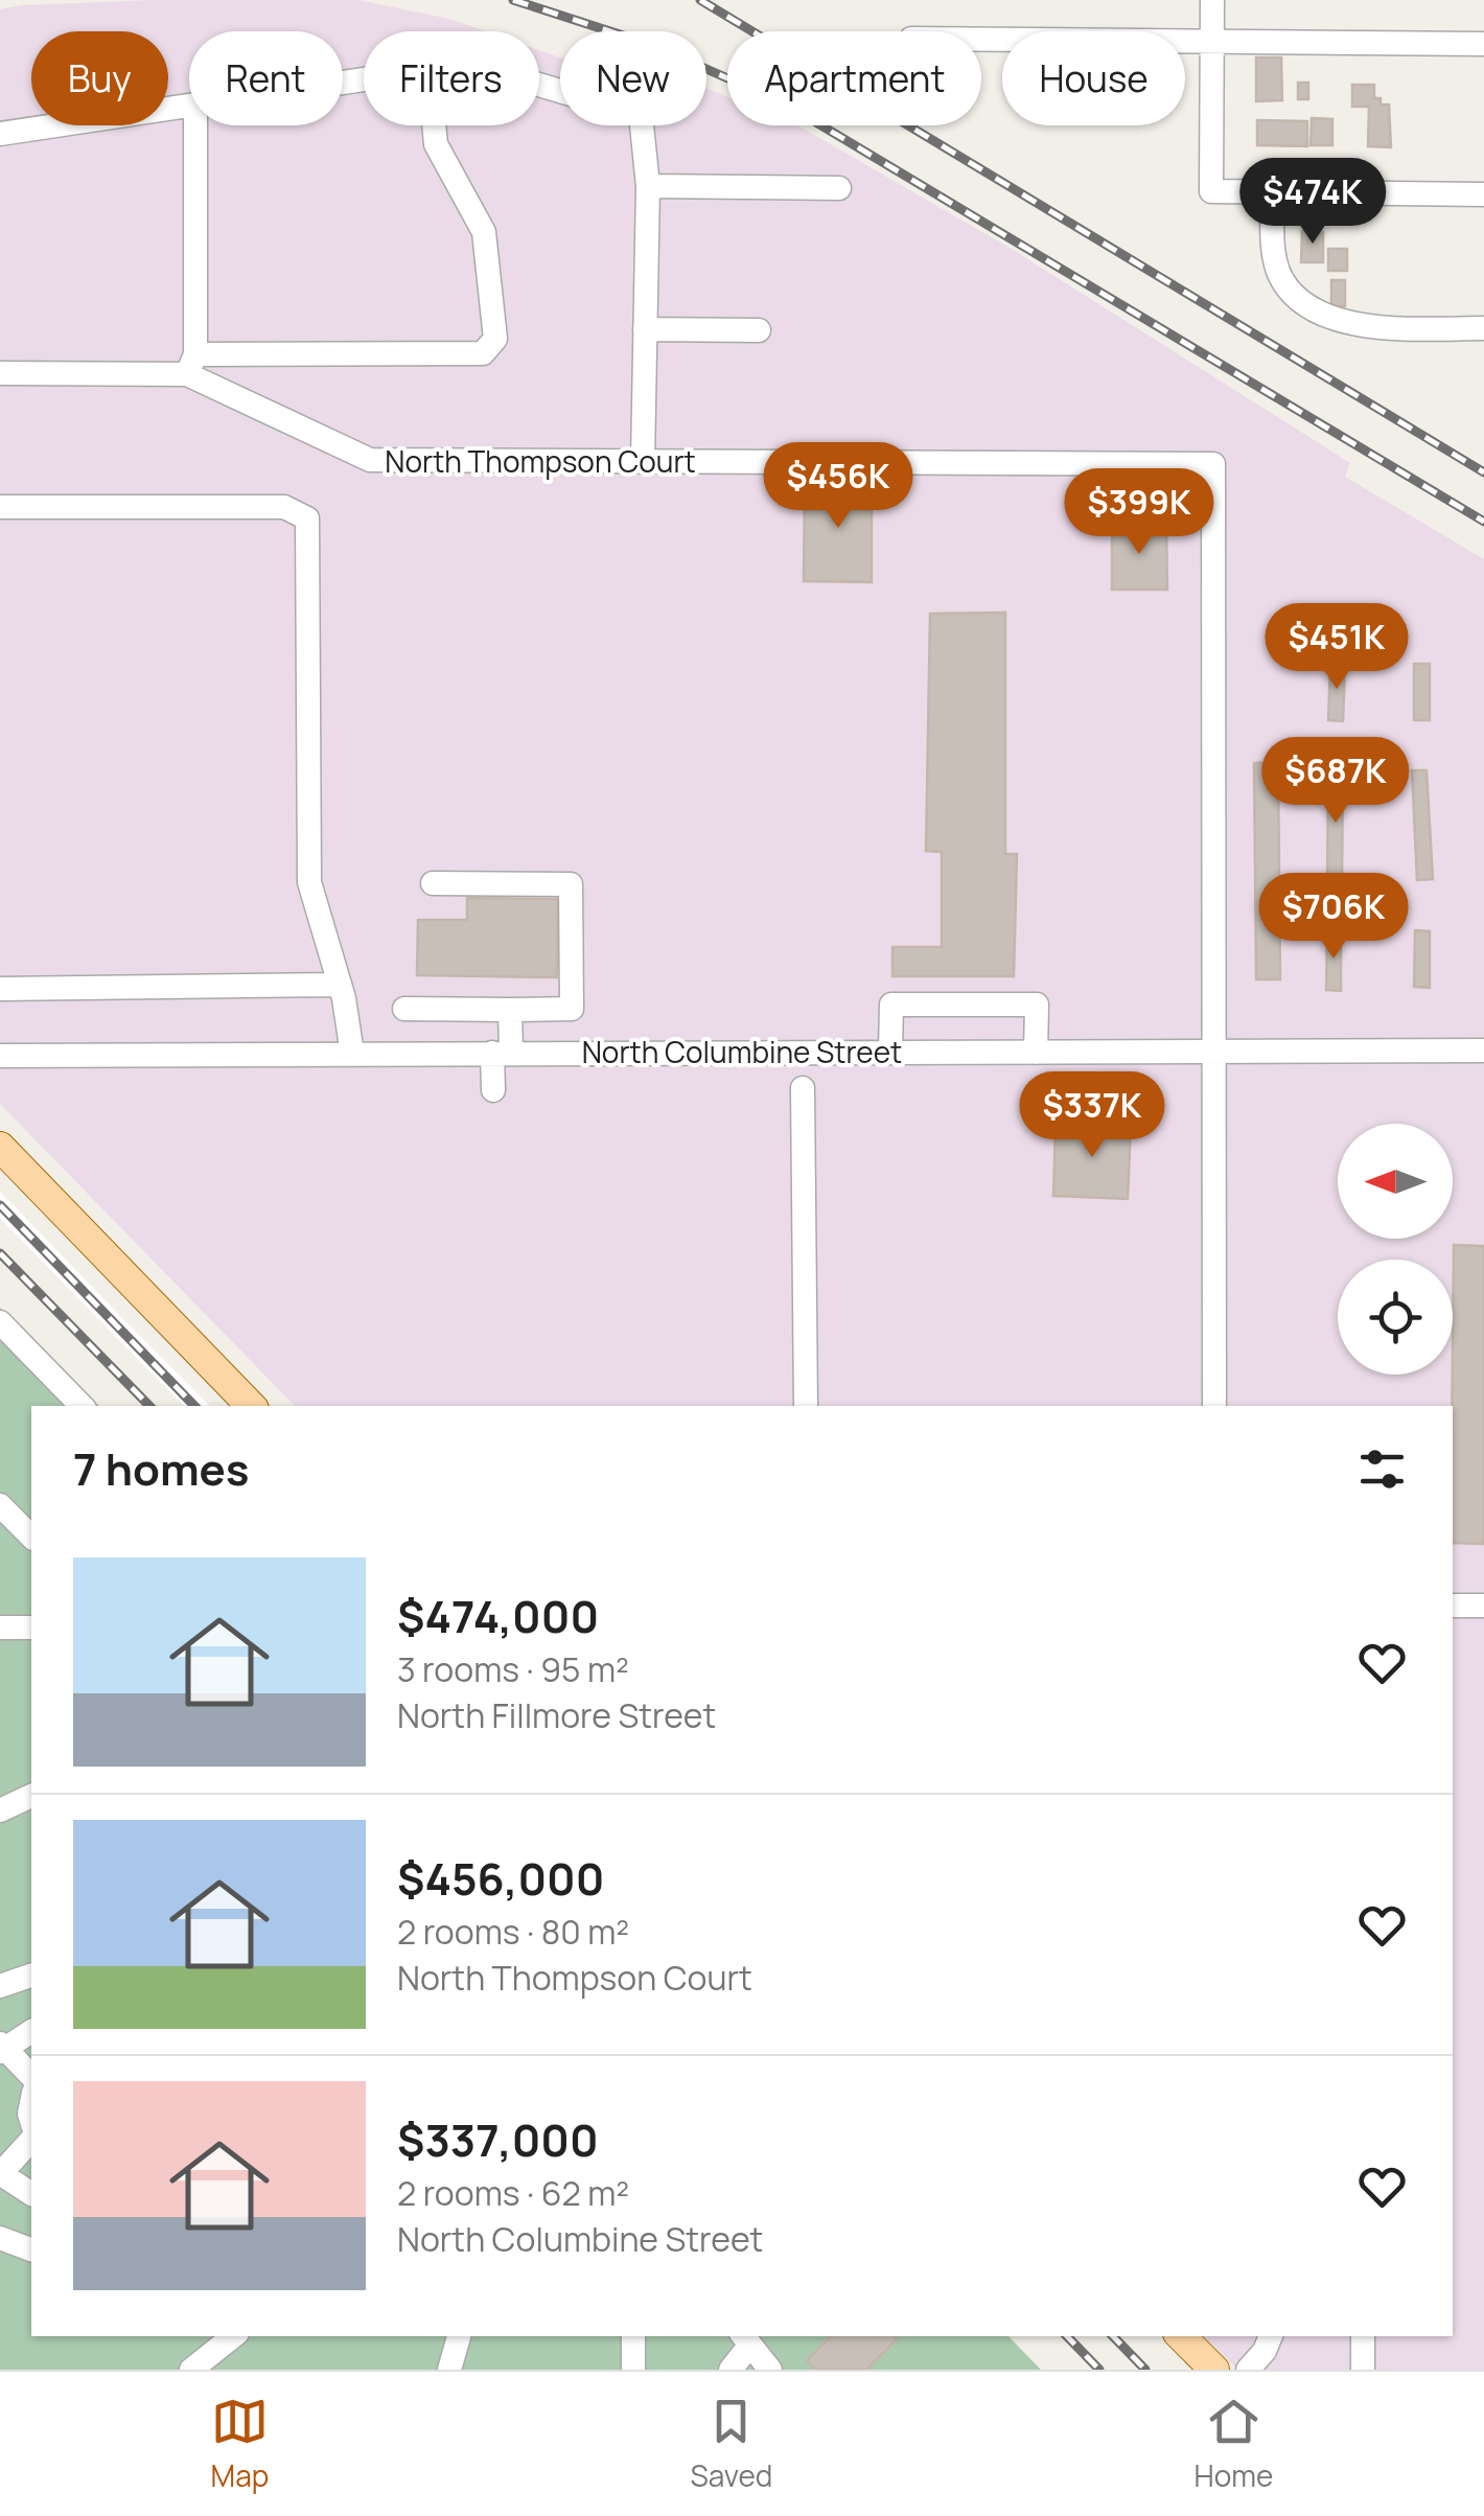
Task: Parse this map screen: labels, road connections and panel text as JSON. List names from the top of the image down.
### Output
{
  "streets": {
    "street": ["North Thompson Court", "North Columbine Street"]
  },
  "crossings": [
    ["North Thompson Court", "North Columbine Street"]
  ],
  "north": "left",
  "page": {
    "chip": [
      "Buy",
      "Rent",
      "Filters",
      "New",
      "Apartment",
      "House"
    ],
    "price": [
      "$474K",
      "$456K",
      "$399K",
      "$451K",
      "$687K",
      "$706K",
      "$337K"
    ],
    "heading": "7 homes",
    "list": [
      {
        "name": "$474,000",
        "note": "3 rooms · 95 m² · North Fillmore Street"
      },
      {
        "name": "$456,000",
        "note": "2 rooms · 80 m² · North Thompson Court"
      },
      {
        "name": "$337,000",
        "note": "2 rooms · 62 m² · North Columbine Street"
      }
    ],
    "tabs": ["Map", "Saved", "Home"]
  }
}
